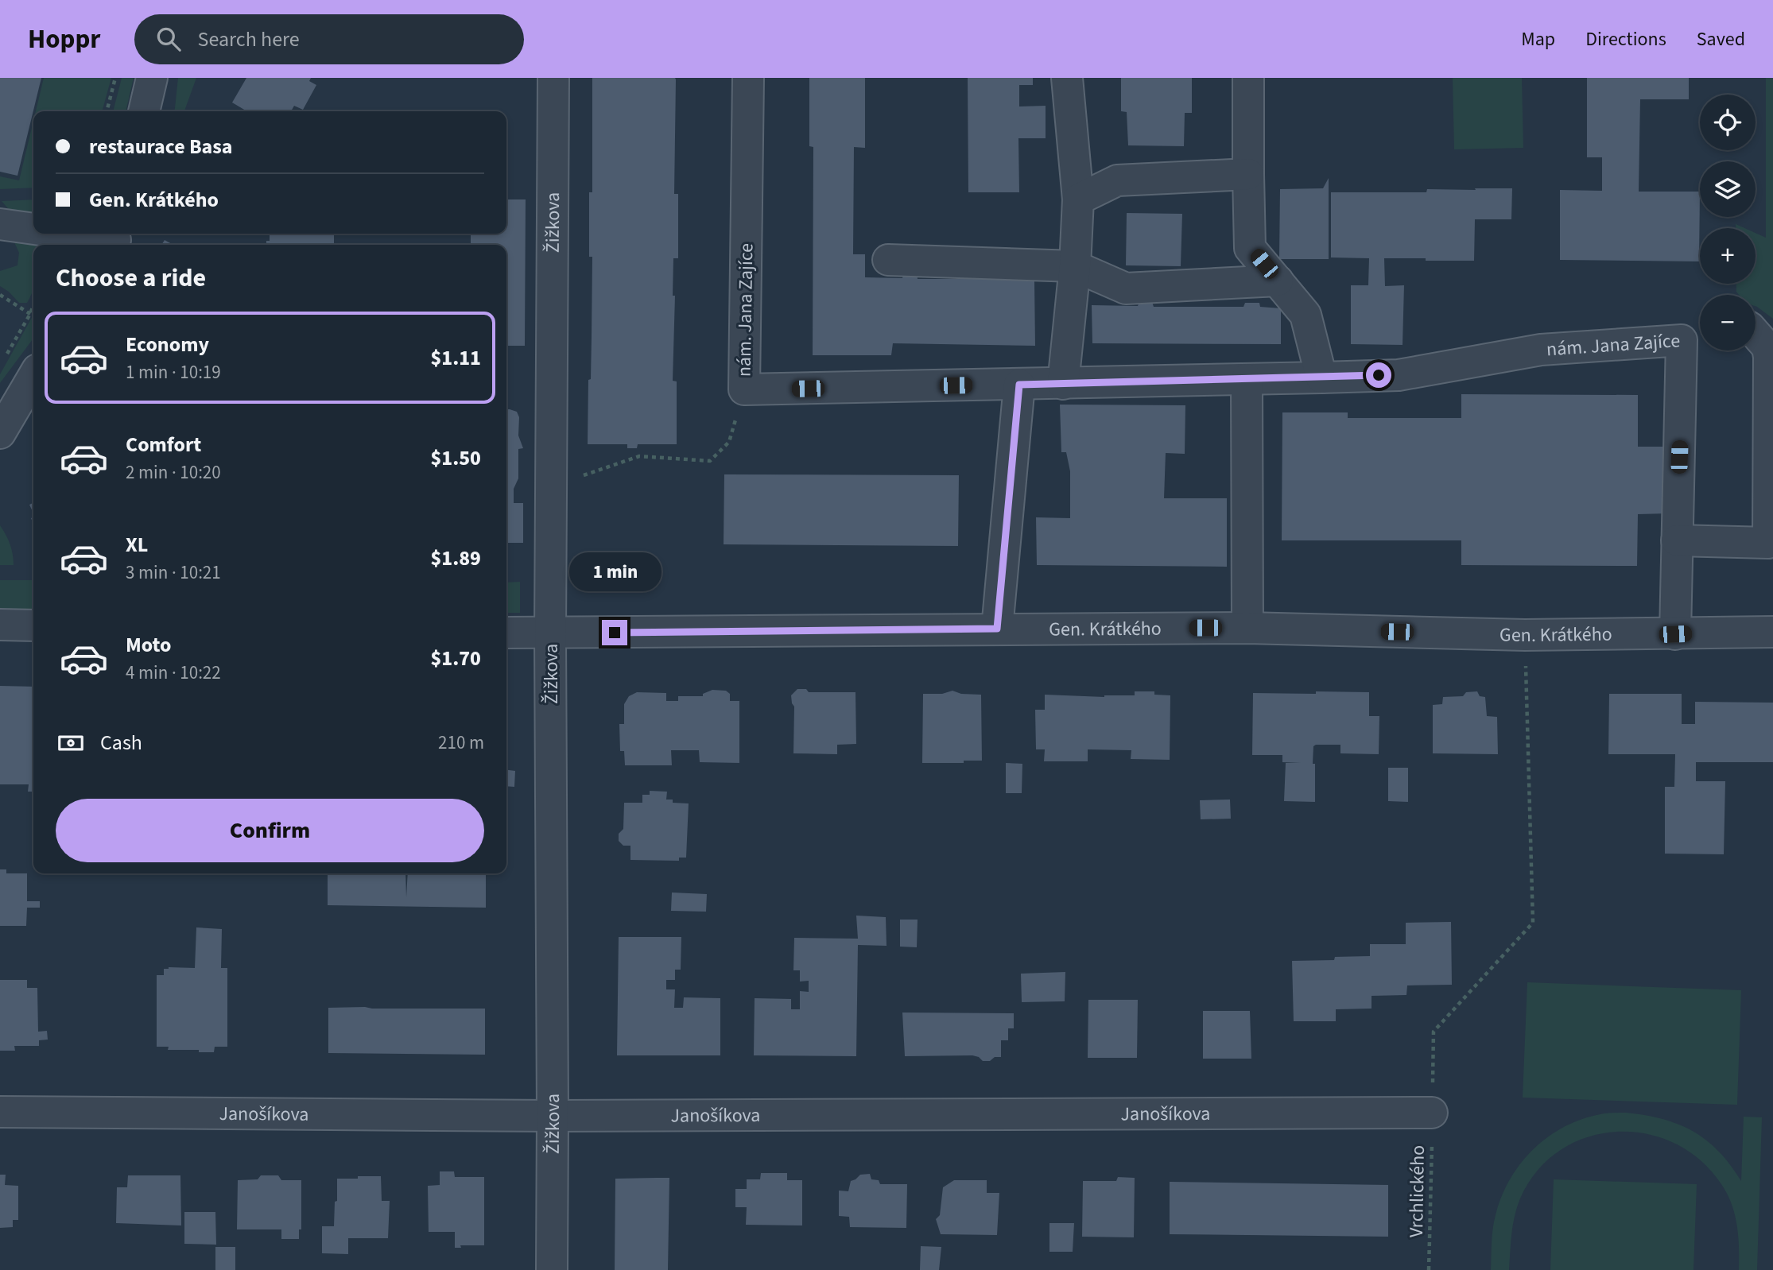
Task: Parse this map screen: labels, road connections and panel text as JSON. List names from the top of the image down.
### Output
{
  "streets": {
    "street": [
      "Žižkova",
      "nám. Jana Zajíce",
      "Gen. Krátkého",
      "Janošíkova"
    ],
    "path": ["Vrchlického"]
  },
  "crossings": [
    ["Žižkova", "Gen. Krátkého"],
    ["Žižkova", "Janošíkova"],
    ["nám. Jana Zajíce", "Gen. Krátkého"],
    ["Gen. Krátkého", "Vrchlického"],
    ["Janošíkova", "Vrchlického"]
  ],
  "page": {
    "header": "Hoppr",
    "search": "Search here",
    "nav": ["Map", "Directions", "Saved"],
    "map_buttons": ["+", "−"],
    "banner": ["restaurace Basa", "Gen. Krátkého"],
    "heading": "Choose a ride",
    "list": [
      {
        "name": "Economy",
        "note": "1 min · 10:19",
        "value": "$1.11"
      },
      {
        "name": "Comfort",
        "note": "2 min · 10:20",
        "value": "$1.50"
      },
      {
        "name": "XL",
        "note": "3 min · 10:21",
        "value": "$1.89"
      },
      {
        "name": "Moto",
        "note": "4 min · 10:22",
        "value": "$1.70"
      }
    ],
    "bubble": "1 min",
    "pay": ["Cash", "210 m"],
    "buttons": "Confirm"
  }
}
